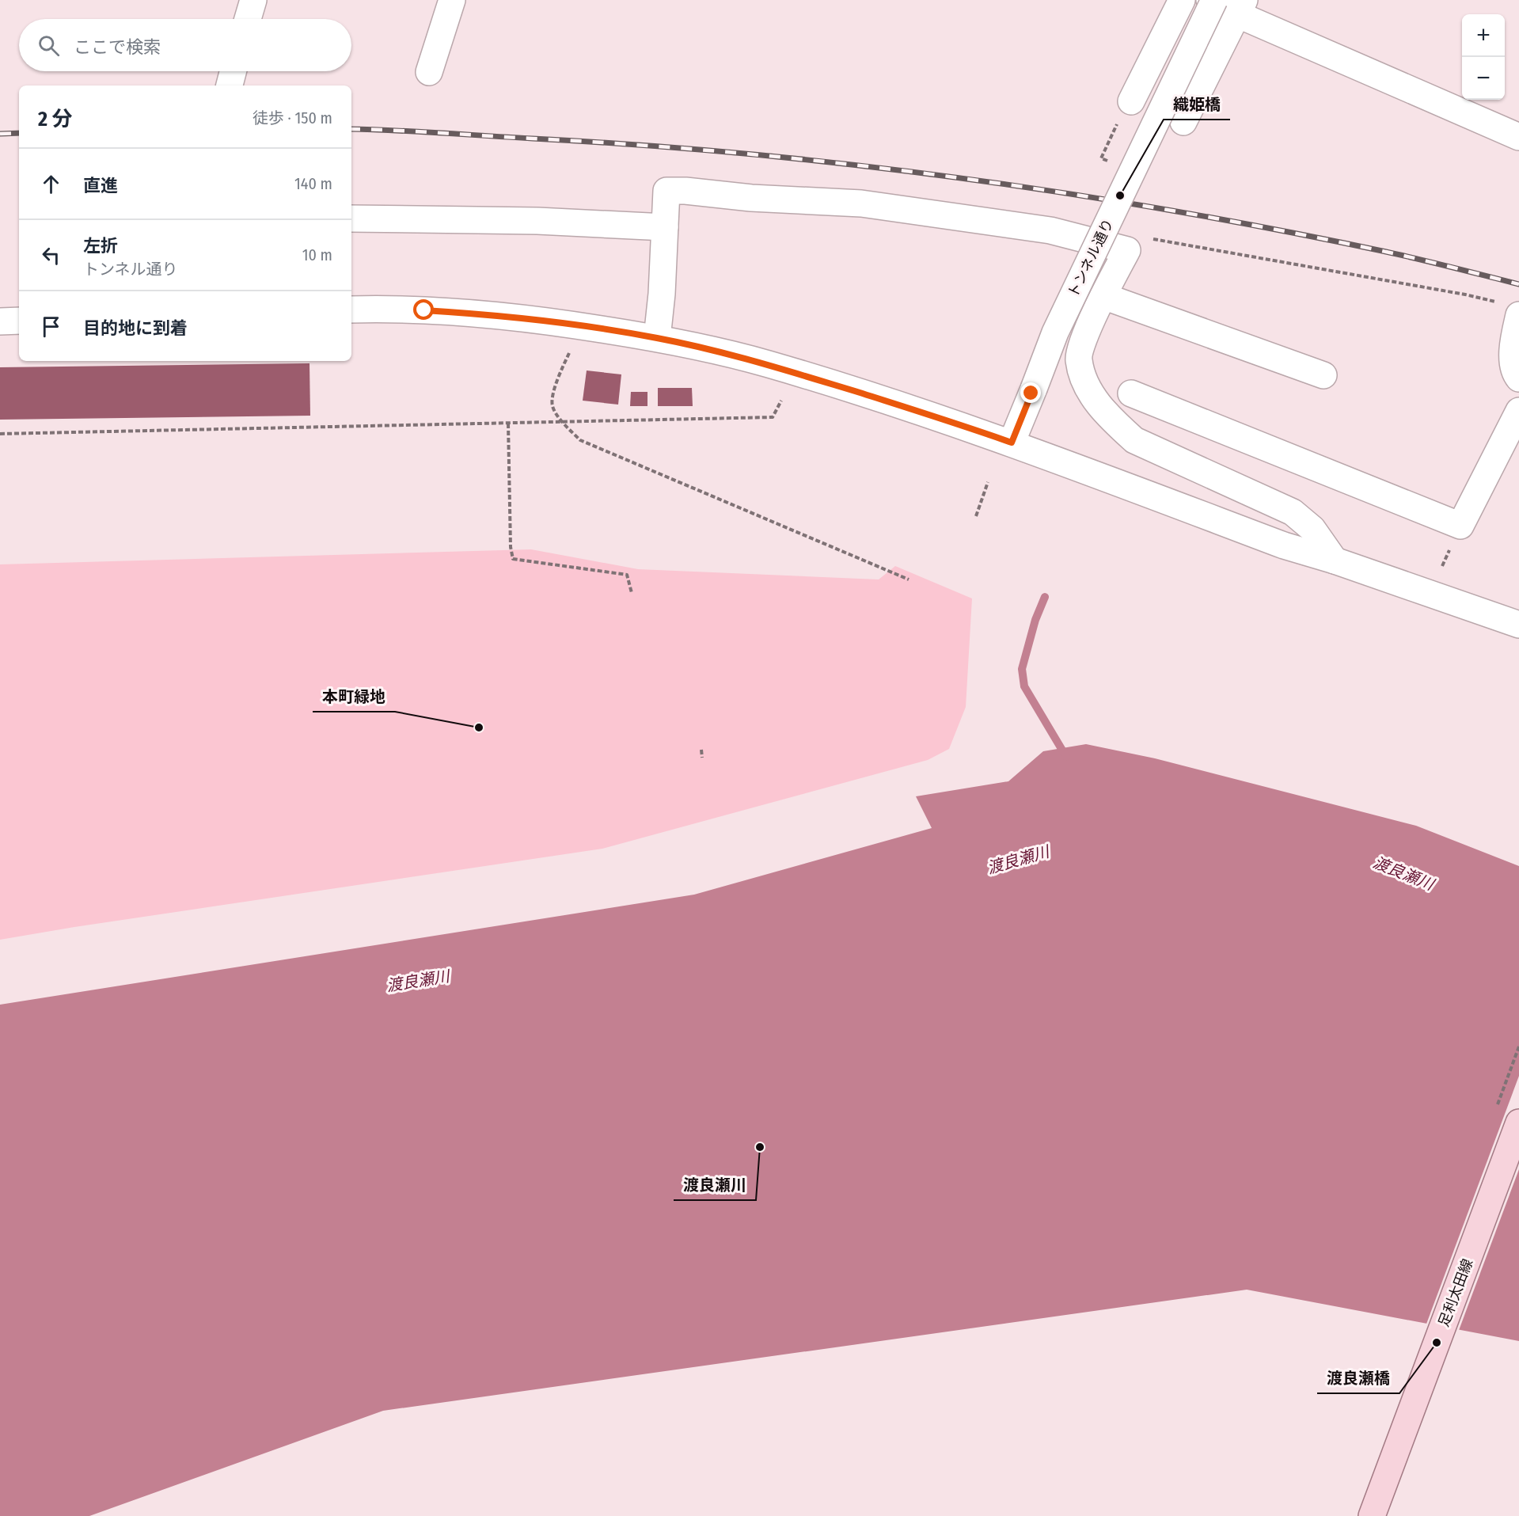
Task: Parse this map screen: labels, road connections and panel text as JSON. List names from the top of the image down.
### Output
{
  "streets": {
    "main road": ["足利太田線"],
    "street": ["トンネル通り"]
  },
  "water": ["渡良瀬川"],
  "places": [
    "織姫橋",
    "本町緑地",
    "渡良瀬川",
    "渡良瀬橋"
  ],
  "page": {
    "map_buttons": ["+", "−"],
    "search": "ここで検索",
    "heading": ["2 分", "徒歩 · 150 m"],
    "list": [
      ["直進", "140 m"],
      ["左折", "トンネル通り", "10 m"],
      "目的地に到着"
    ]
  }
}
